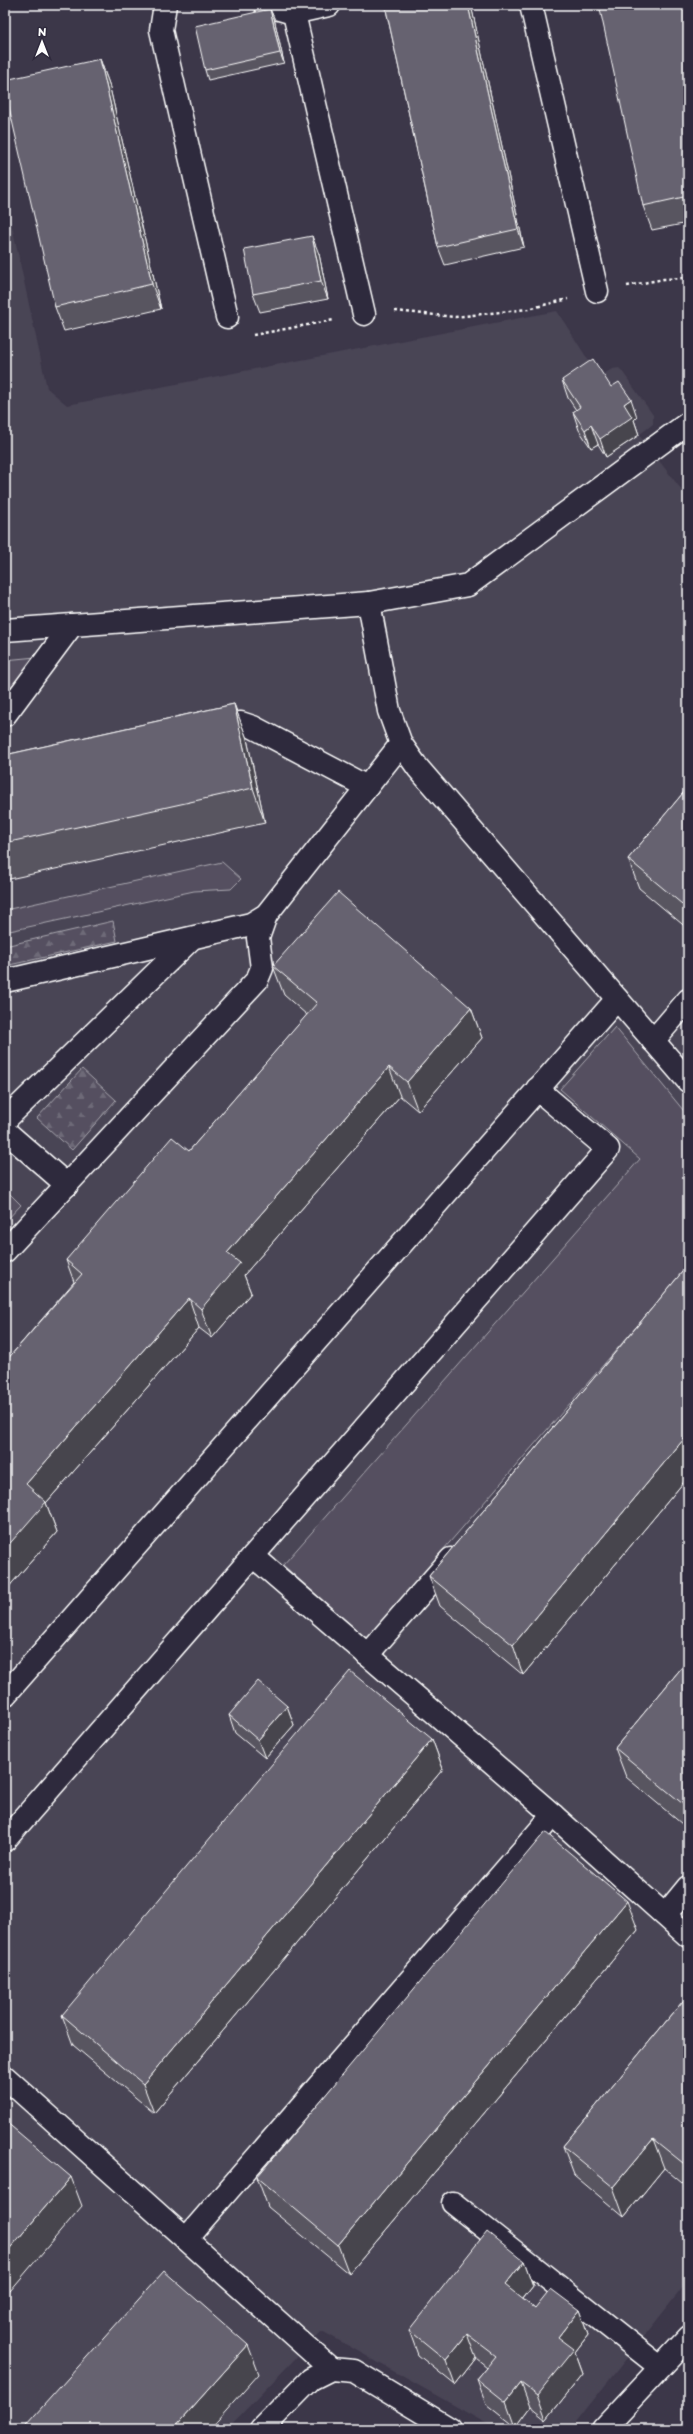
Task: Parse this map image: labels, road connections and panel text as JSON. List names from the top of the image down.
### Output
{
  "north": "top"
}
